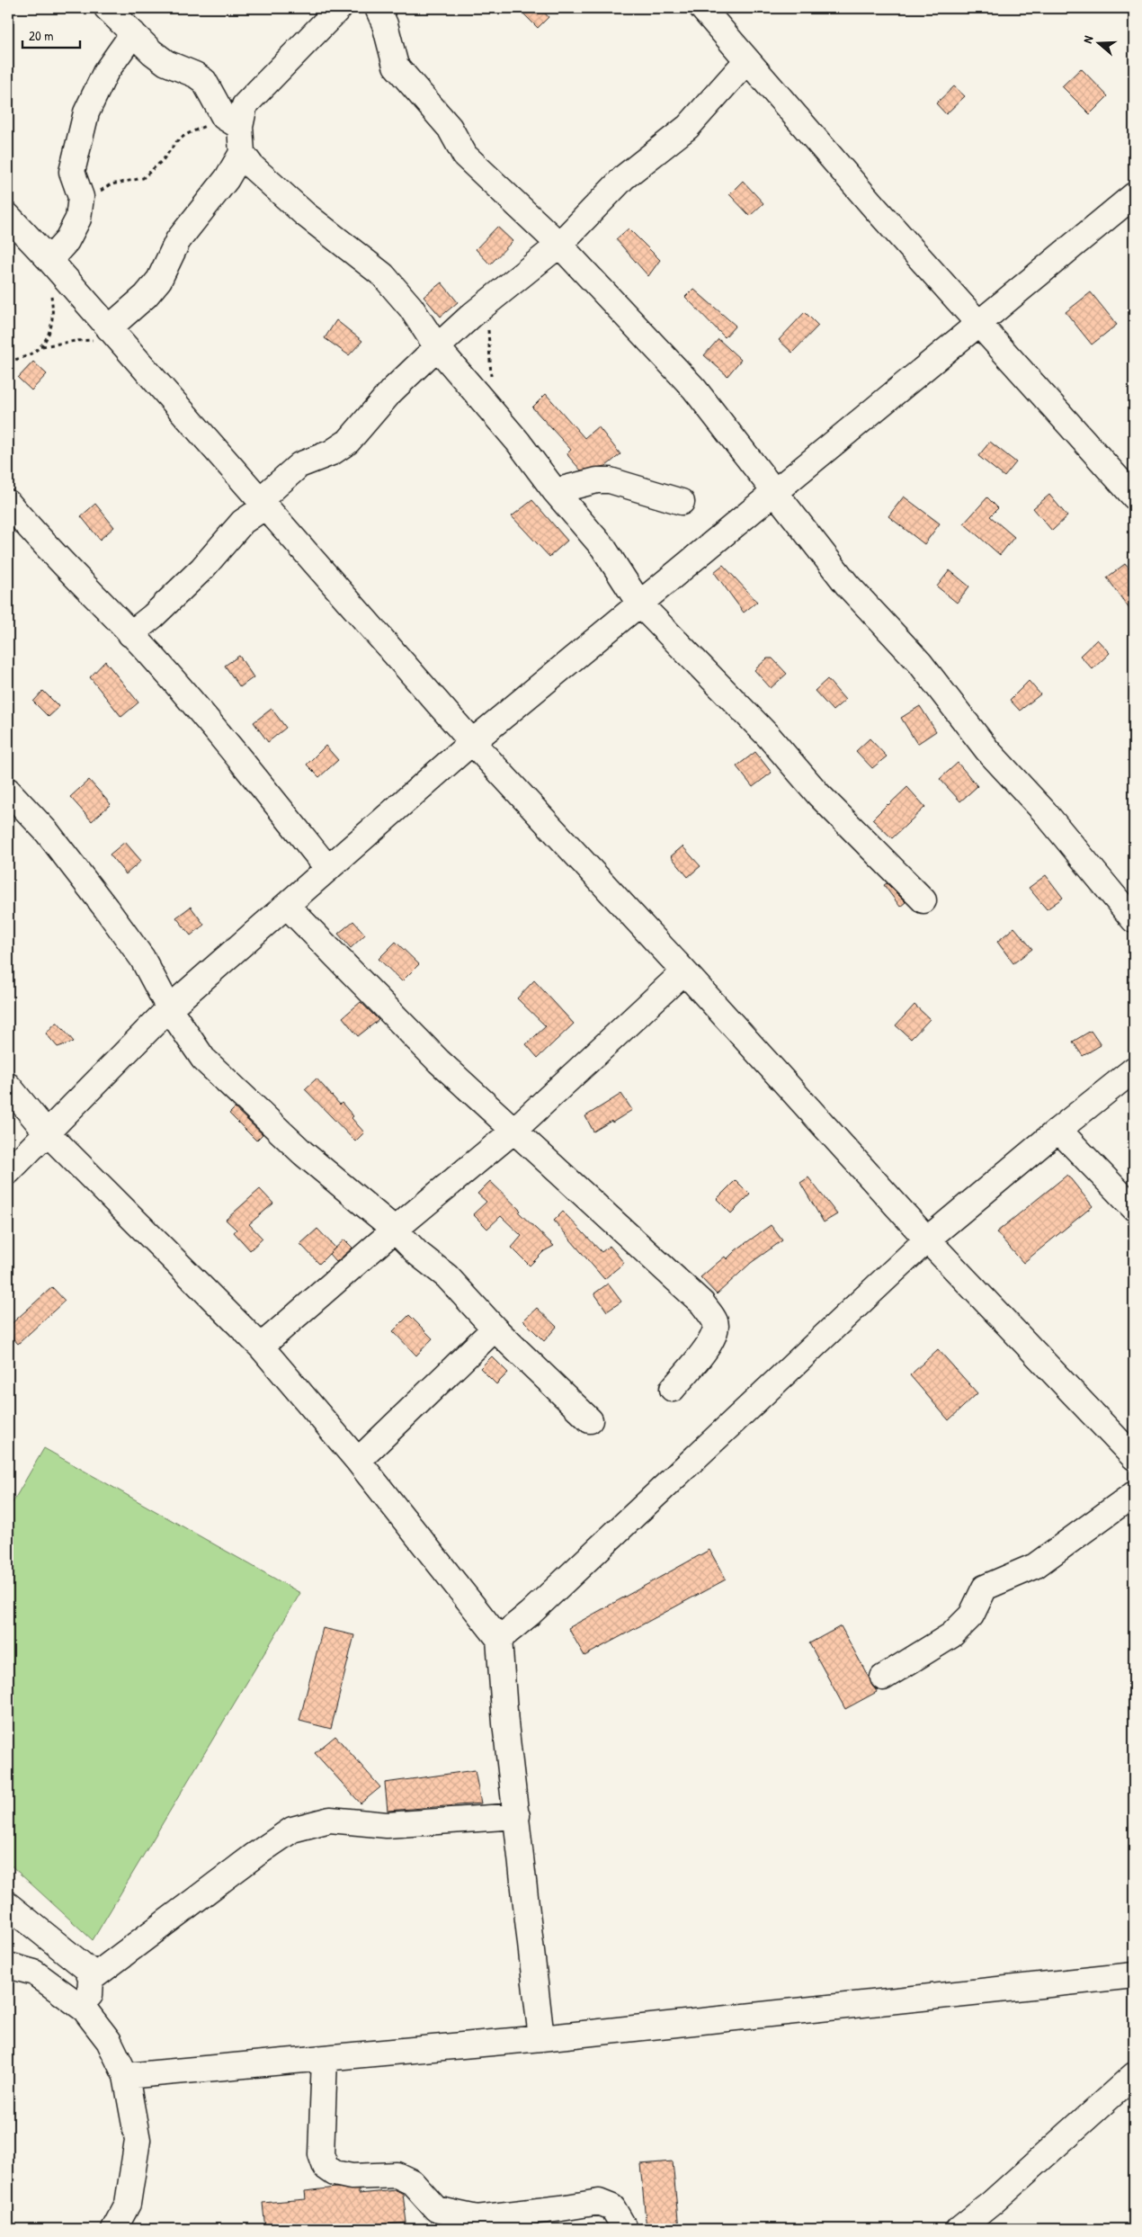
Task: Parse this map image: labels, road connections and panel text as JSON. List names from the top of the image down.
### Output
{
  "scale_bar": "20 m",
  "north": "left"
}
